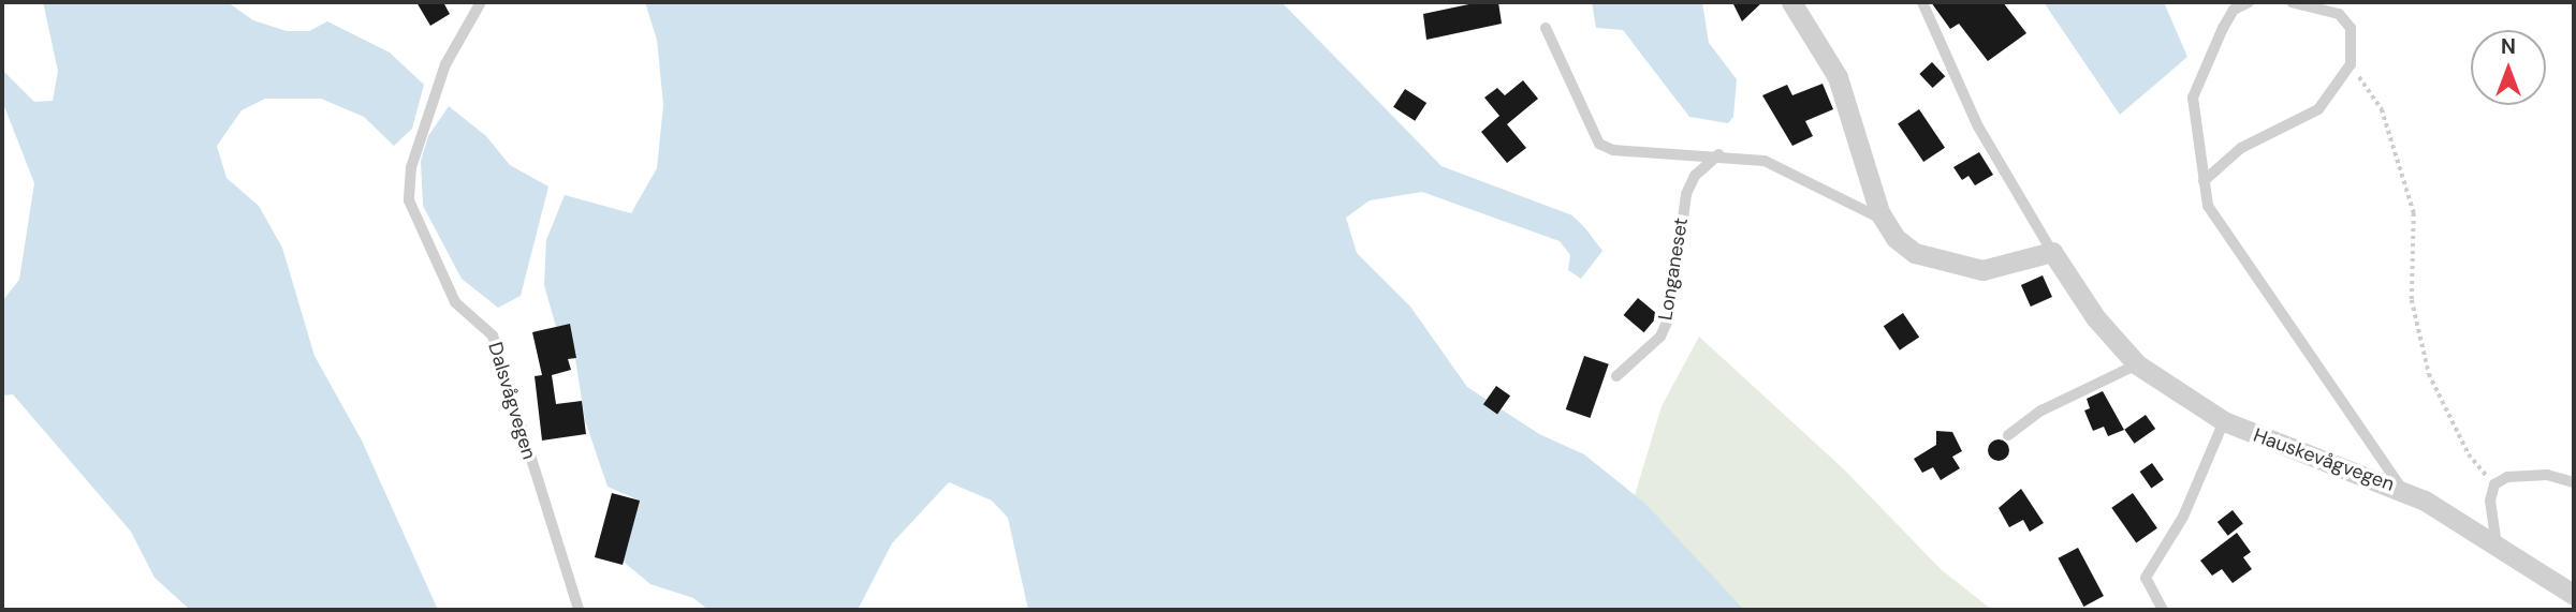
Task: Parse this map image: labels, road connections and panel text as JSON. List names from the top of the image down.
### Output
{
  "streets": {
    "street": ["Hauskevågvegen"],
    "lane": ["Longaneset", "Dalsvågvegen"]
  },
  "north": "top"
}
